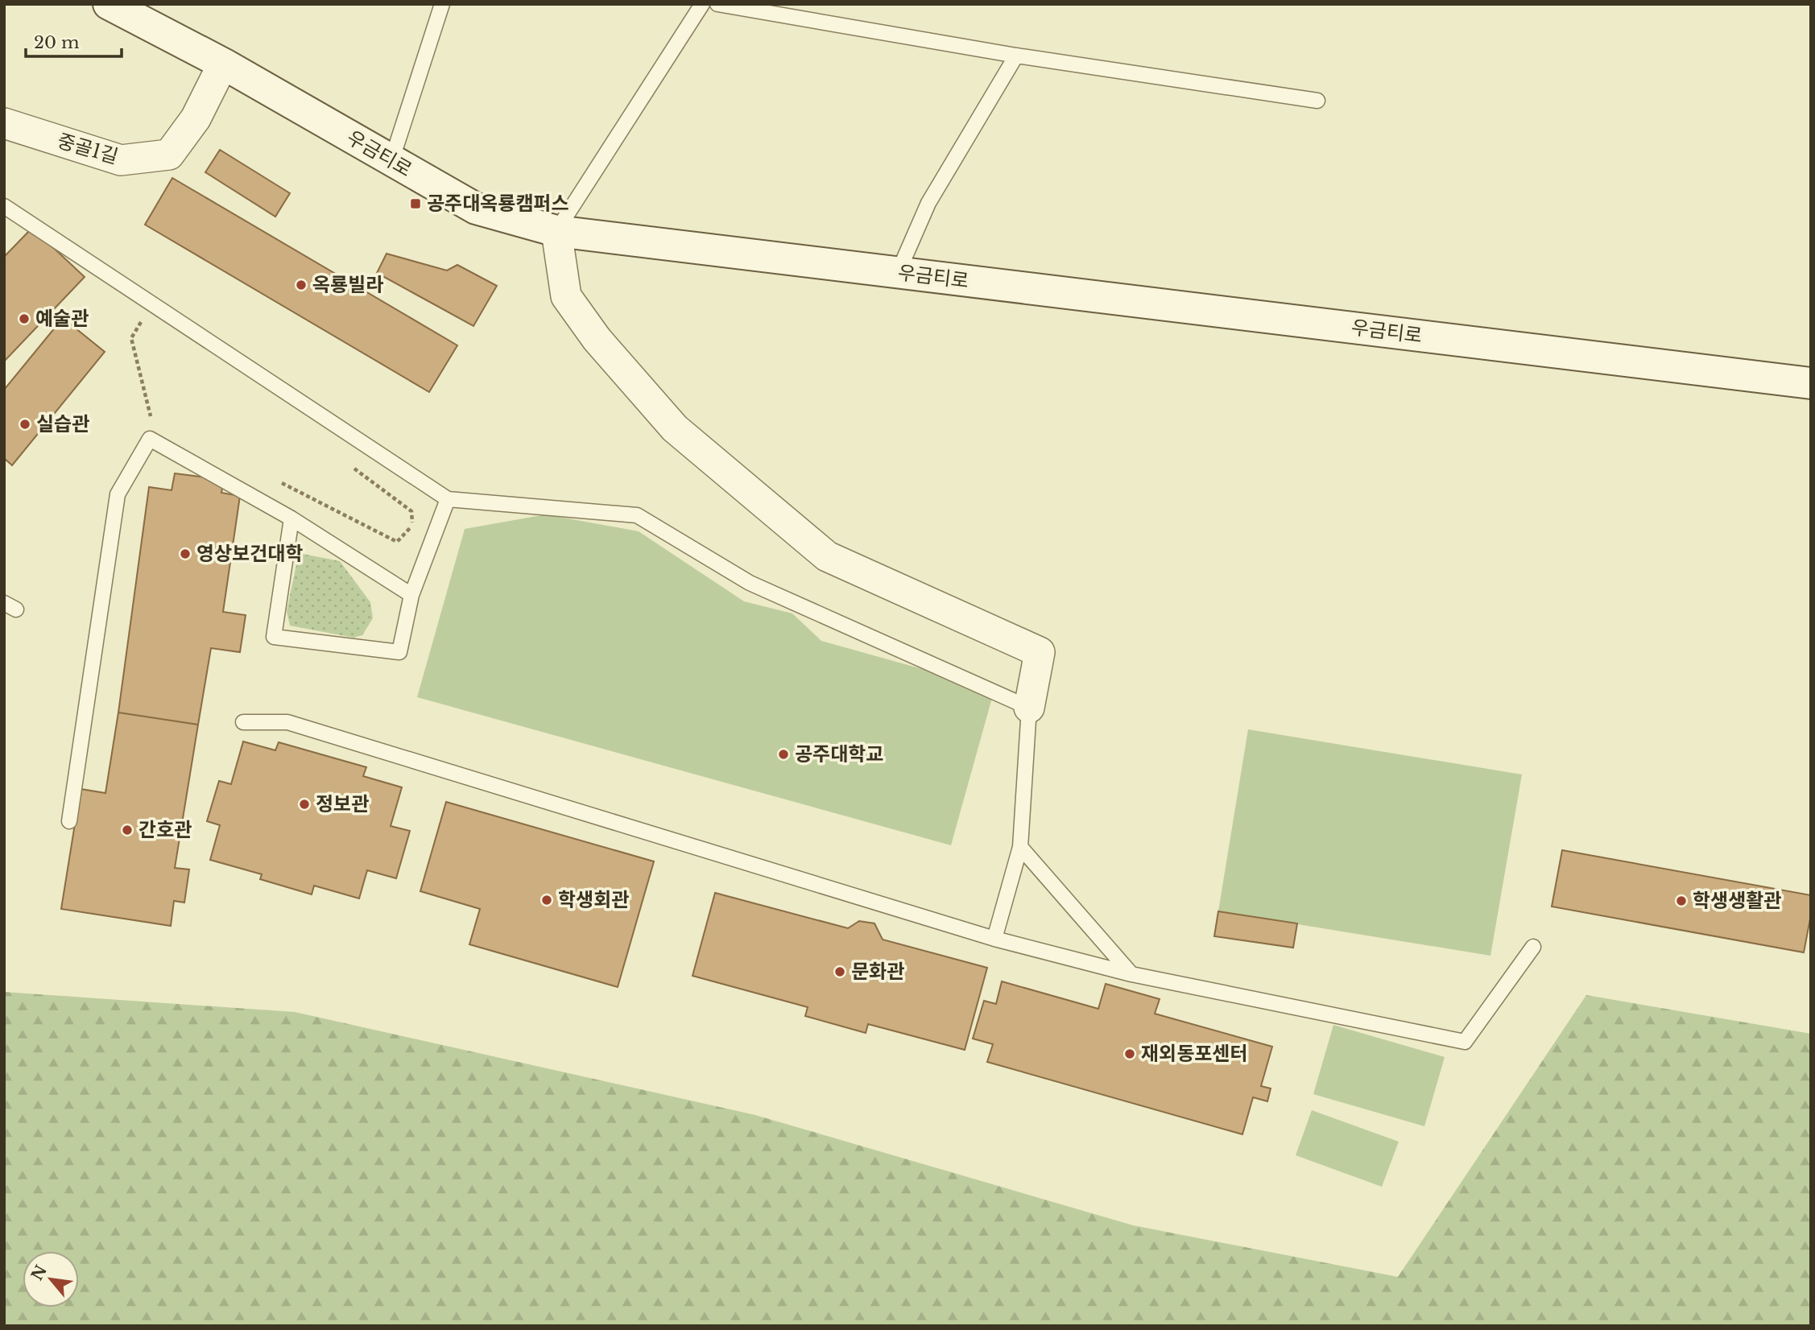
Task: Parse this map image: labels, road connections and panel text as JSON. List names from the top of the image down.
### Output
{
  "streets": {
    "main road": ["우금티로"],
    "street": ["중골1길"]
  },
  "crossings": [
    ["중골1길", "우금티로"]
  ],
  "places": {
    "transit": ["공주대옥룡캠퍼스"],
    "other": [
      "옥룡빌라",
      "예술관",
      "실습관",
      "영상보건대학",
      "공주대학교",
      "정보관",
      "간호관",
      "학생회관",
      "학생생활관",
      "문화관",
      "재외동포센터"
    ]
  },
  "scale_bar": "20 m",
  "north": "top left"
}
